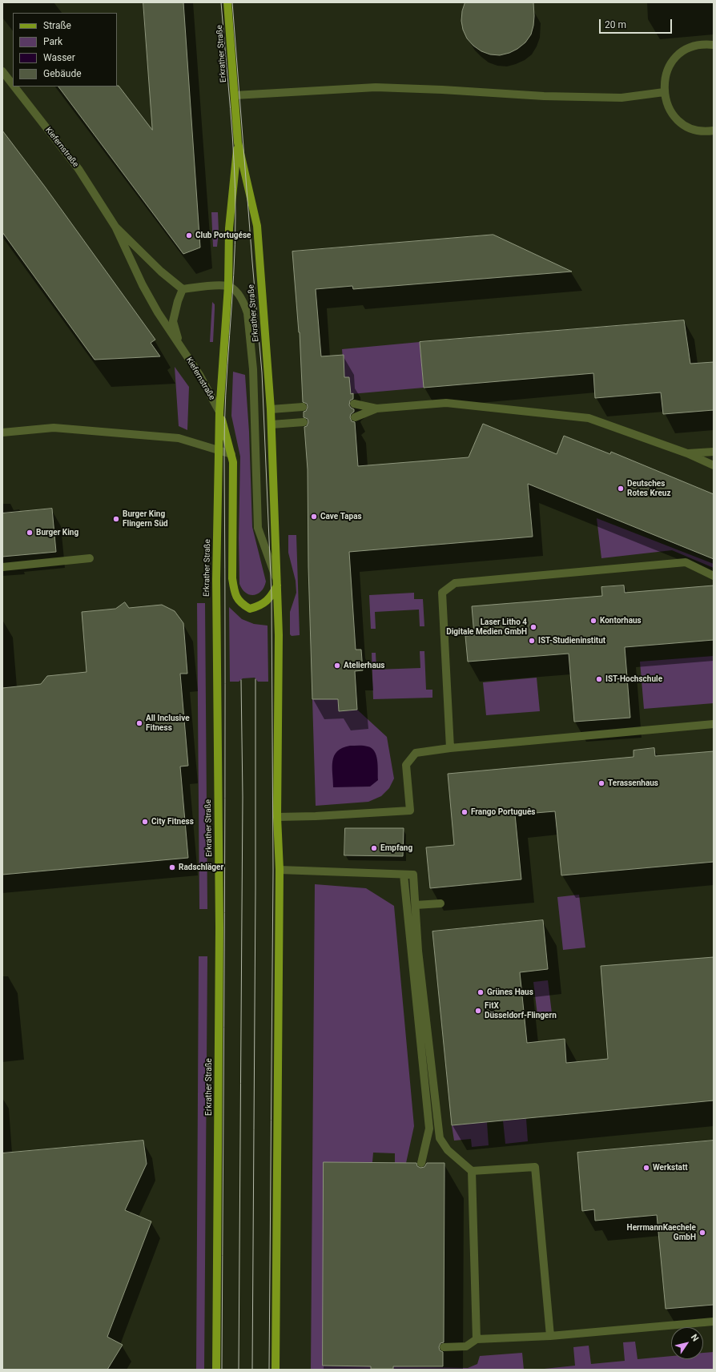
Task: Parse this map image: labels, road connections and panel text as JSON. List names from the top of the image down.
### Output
{
  "streets": {
    "main road": ["Erkrather Straße"],
    "street": ["Kiefernstraße"]
  },
  "crossings": [
    ["Erkrather Straße", "Kiefernstraße"]
  ],
  "places": [
    "Club Portugése",
    "Deutsches Rotes Kreuz",
    "Cave Tapas",
    "Burger King Flingern Süd",
    "Burger King",
    "Kontorhaus",
    "Laser Litho 4 Digitale Medien GmbH",
    "IST-Studieninstitut",
    "Atelierhaus",
    "IST-Hochschule",
    "All Inclusive Fitness",
    "Terassenhaus",
    "Frango Português",
    "City Fitness",
    "Empfang",
    "Radschläger",
    "Grünes Haus",
    "FitX Düsseldorf-Flingern",
    "Werkstatt",
    "HerrmannKaechele GmbH"
  ],
  "legend": [
    "Straße",
    "Park",
    "Wasser",
    "Gebäude"
  ],
  "scale_bar": "20 m",
  "north": "top right"
}
